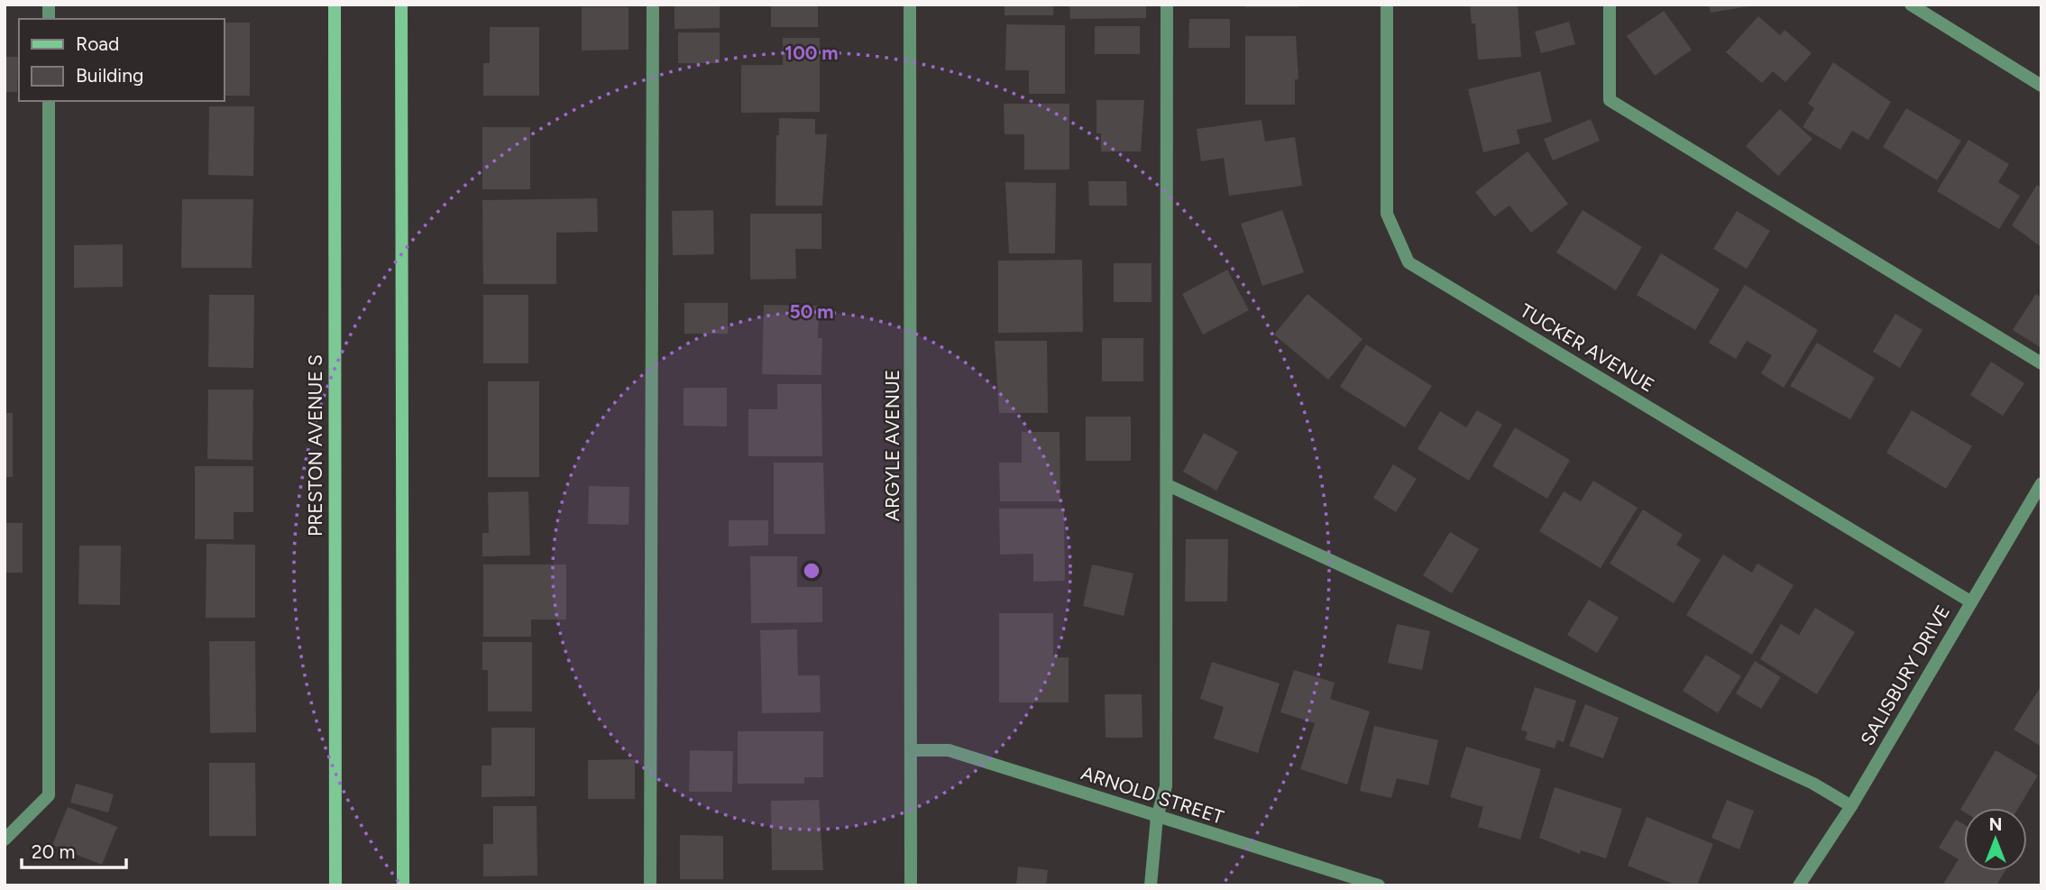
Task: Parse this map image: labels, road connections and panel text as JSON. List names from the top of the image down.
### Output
{
  "streets": {
    "main road": ["PRESTON AVENUE S"],
    "street": [
      "TUCKER AVENUE",
      "ARGYLE AVENUE",
      "SALISBURY DRIVE",
      "ARNOLD STREET"
    ]
  },
  "crossings": [
    ["TUCKER AVENUE", "SALISBURY DRIVE"],
    ["ARGYLE AVENUE", "ARNOLD STREET"]
  ],
  "legend": ["Road", "Building"],
  "scale_bar": "20 m",
  "north": "top",
  "rings": ["100 m", "50 m"]
}
